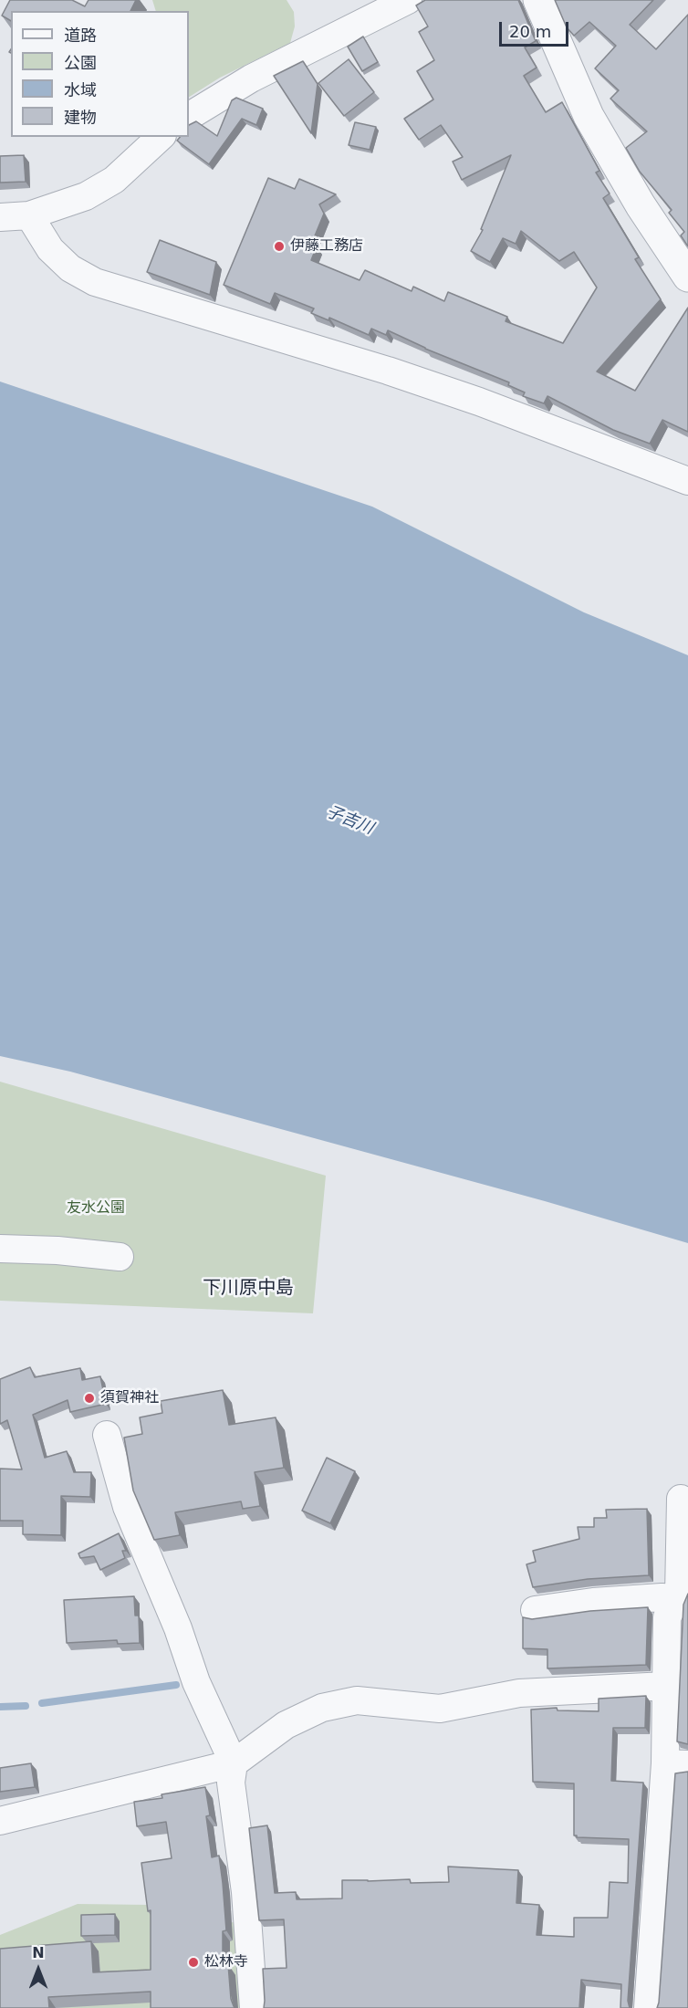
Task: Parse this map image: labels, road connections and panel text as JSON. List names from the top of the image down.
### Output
{
  "districts": ["下川原中島"],
  "water": ["子吉川"],
  "parks": ["友水公園"],
  "places": ["伊藤工務店", "須賀神社", "松林寺"],
  "legend": [
    "道路",
    "公園",
    "水域",
    "建物"
  ],
  "scale_bar": "20 m",
  "north": "top"
}
